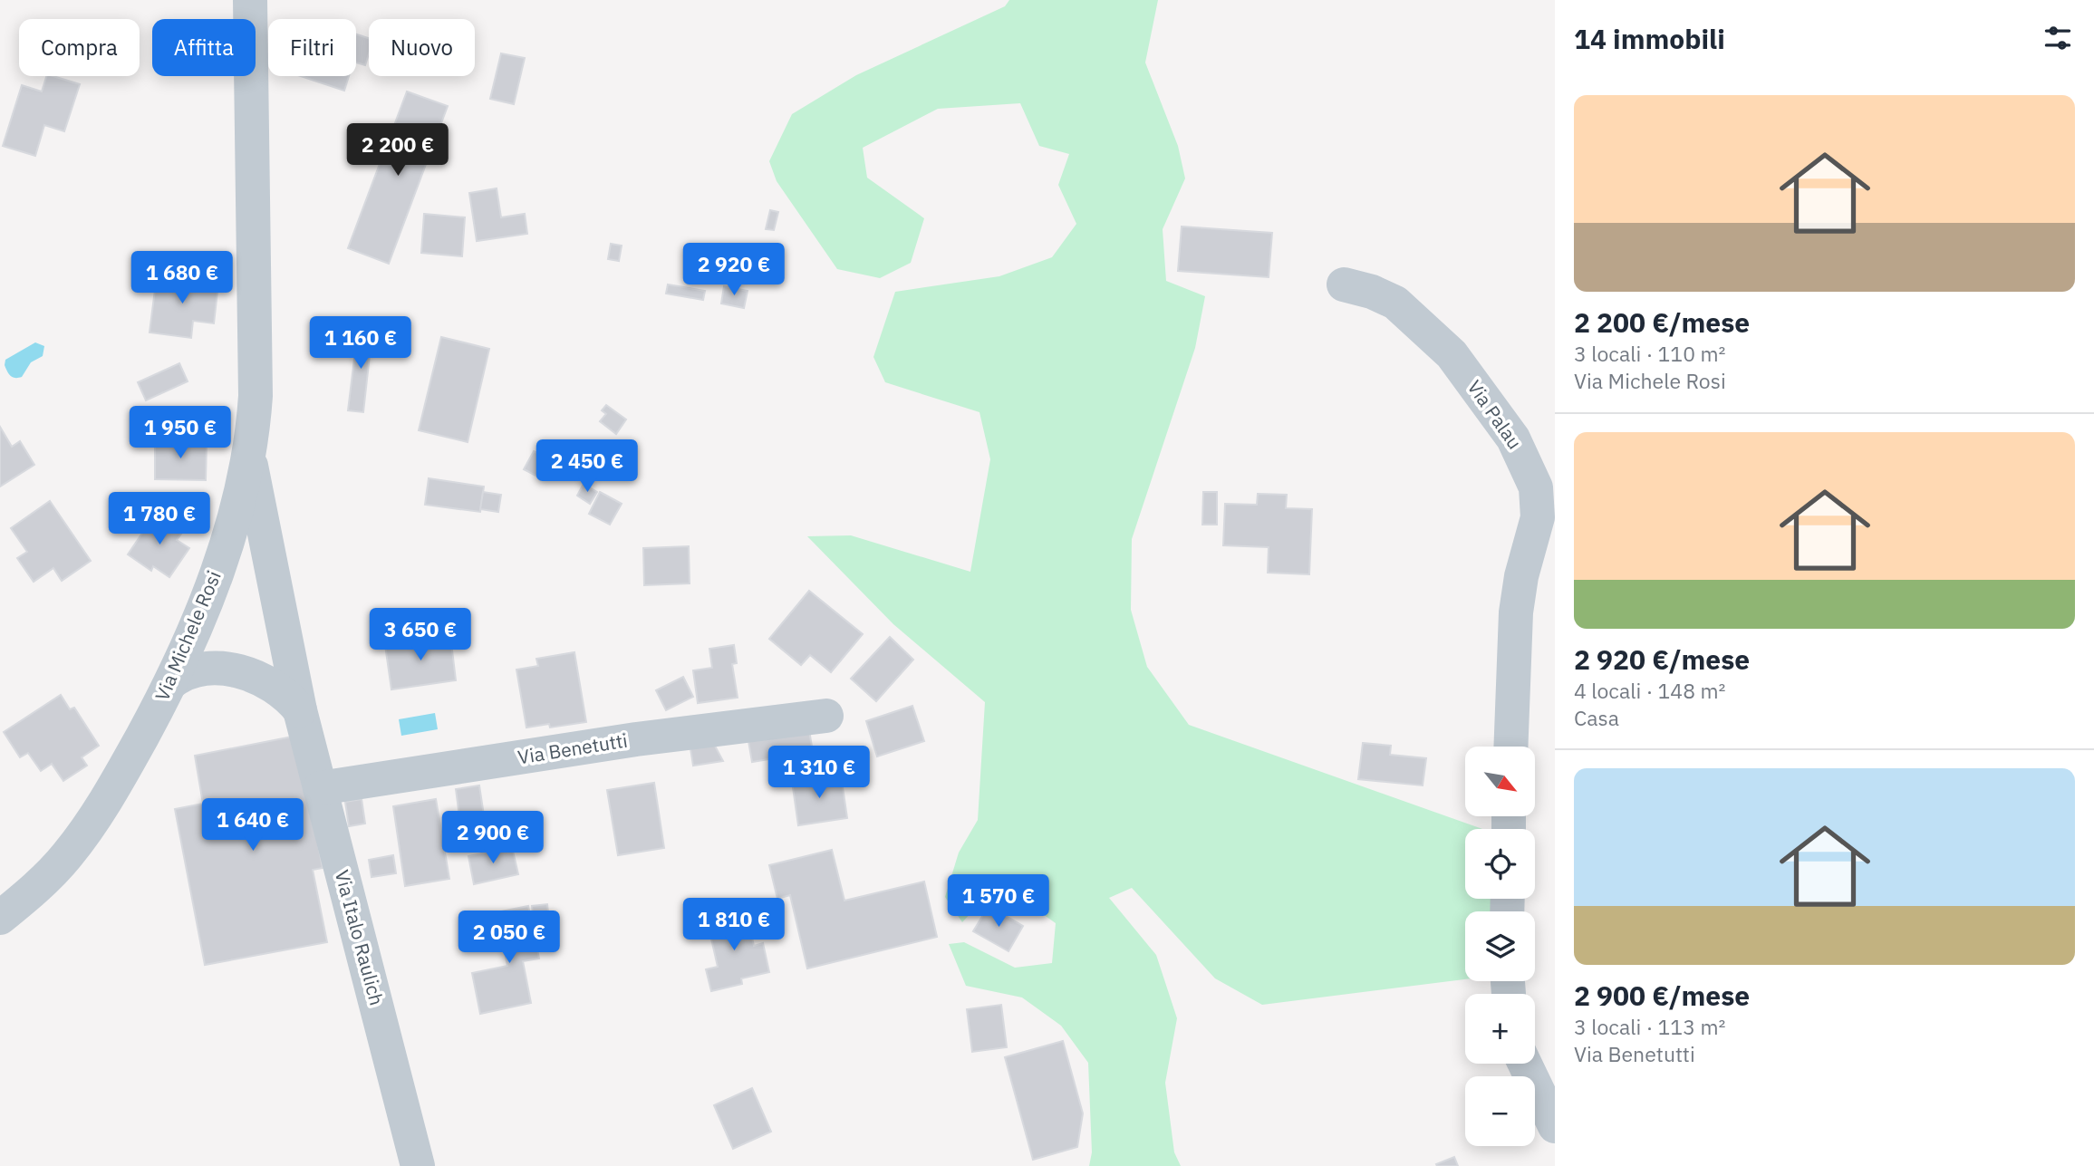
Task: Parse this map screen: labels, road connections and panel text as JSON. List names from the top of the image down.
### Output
{
  "streets": {
    "street": [
      "Via Palau",
      "Via Michele Rosi",
      "Via Benetutti",
      "Via Italo Raulich"
    ]
  },
  "crossings": [
    ["Via Michele Rosi", "Via Italo Raulich"],
    ["Via Benetutti", "Via Italo Raulich"]
  ],
  "north": "bottom right",
  "page": {
    "heading": "14 immobili",
    "chip": [
      "Compra",
      "Affitta",
      "Filtri",
      "Nuovo"
    ],
    "list": [
      {
        "name": "2 200 €/mese",
        "note": "3 locali · 110 m² · Via Michele Rosi"
      },
      {
        "name": "2 920 €/mese",
        "note": "4 locali · 148 m² · Casa"
      },
      {
        "name": "2 900 €/mese",
        "note": "3 locali · 113 m² · Via Benetutti"
      }
    ],
    "price": [
      "2 200 €",
      "2 920 €",
      "1 680 €",
      "1 160 €",
      "1 950 €",
      "2 450 €",
      "1 780 €",
      "3 650 €",
      "1 310 €",
      "1 640 €",
      "2 900 €",
      "1 570 €",
      "1 810 €",
      "2 050 €"
    ],
    "map_buttons": ["+", "−"]
  }
}
